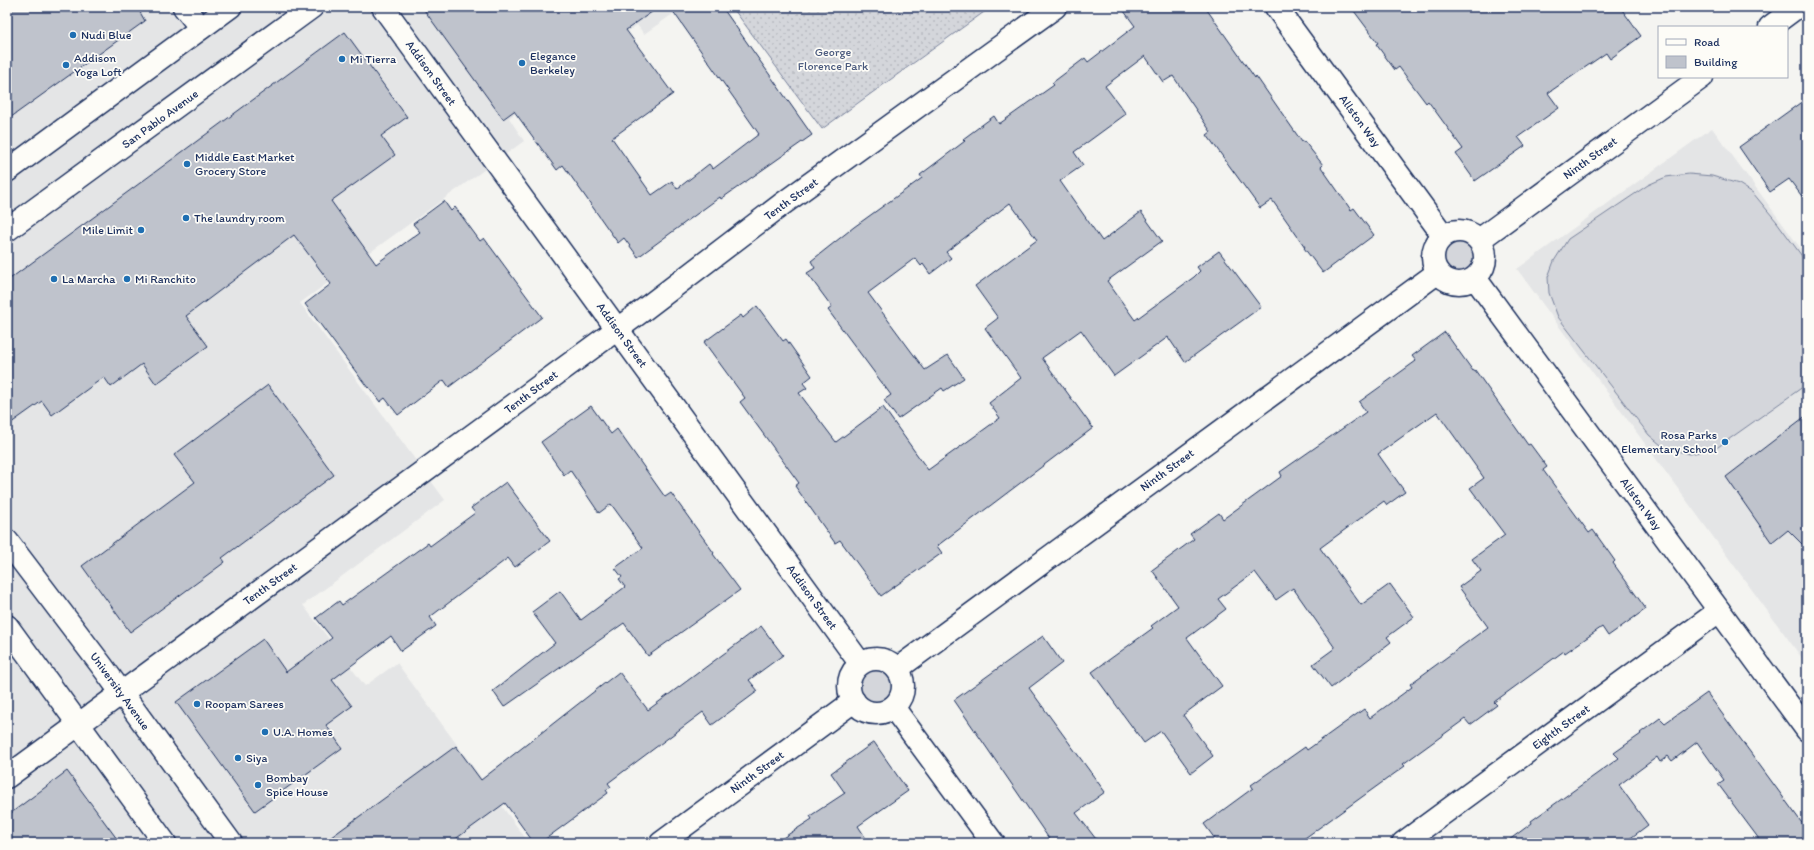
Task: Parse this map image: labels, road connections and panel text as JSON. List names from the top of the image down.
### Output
{
  "streets": {
    "street": [
      "Addison Street",
      "San Pablo Avenue",
      "Allston Way",
      "Ninth Street",
      "Tenth Street",
      "University Avenue",
      "Eighth Street"
    ]
  },
  "crossings": [
    ["Addison Street", "Ninth Street"],
    ["Addison Street", "Tenth Street"],
    ["Allston Way", "Ninth Street"],
    ["Allston Way", "Eighth Street"],
    ["Tenth Street", "University Avenue"]
  ],
  "parks": ["George Florence Park"],
  "places": [
    "Nudi Blue",
    "Mi Tierra",
    "Elegance Berkeley",
    "Addison Yoga Loft",
    "Middle East Market Grocery Store",
    "The laundry room",
    "Mile Limit",
    "La Marcha",
    "Mi Ranchito",
    "Rosa Parks Elementary School",
    "Roopam Sarees",
    "U.A. Homes",
    "Siya",
    "Bombay Spice House"
  ],
  "legend": ["Road", "Building"]
}
